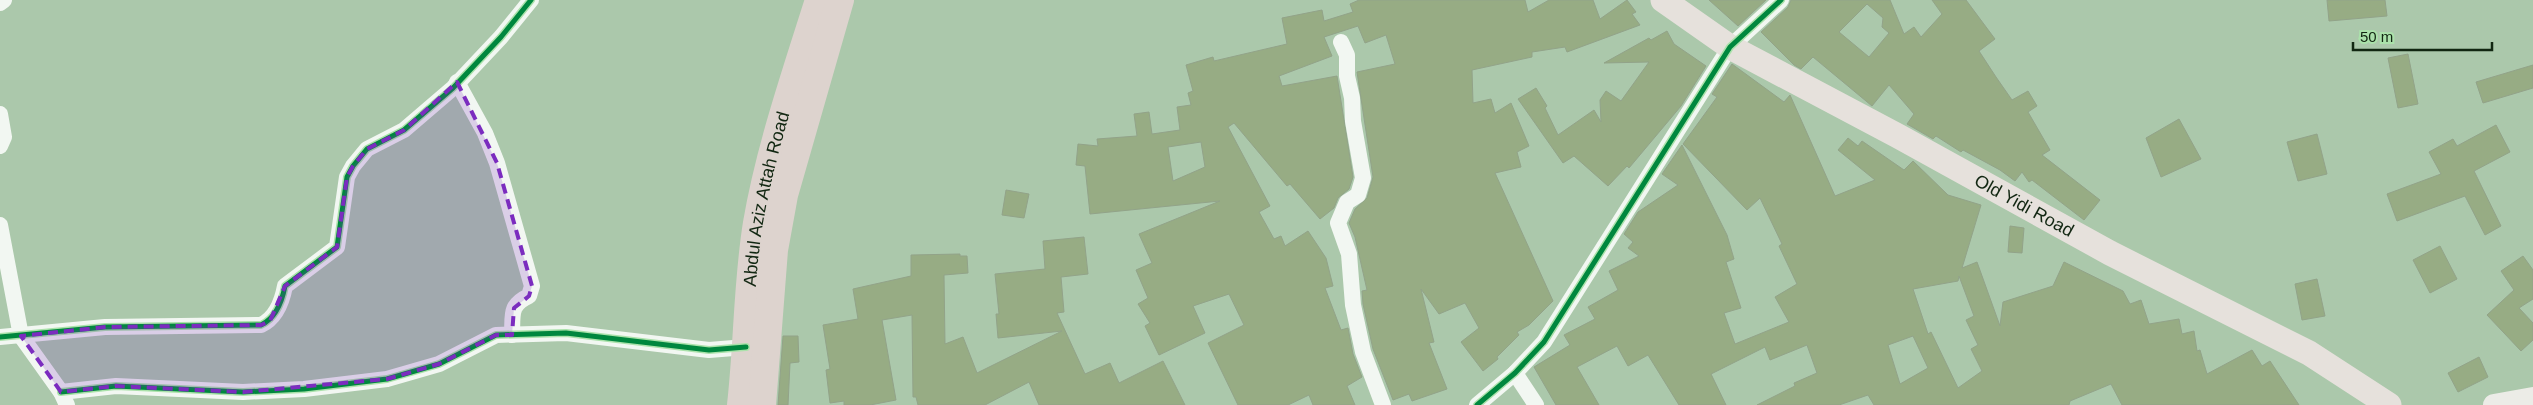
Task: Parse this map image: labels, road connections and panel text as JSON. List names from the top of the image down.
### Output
{
  "streets": {
    "highway": ["Abdul Aziz Attah Road"],
    "main road": ["Old Yidi Road"]
  },
  "scale_bar": "50 m"
}
